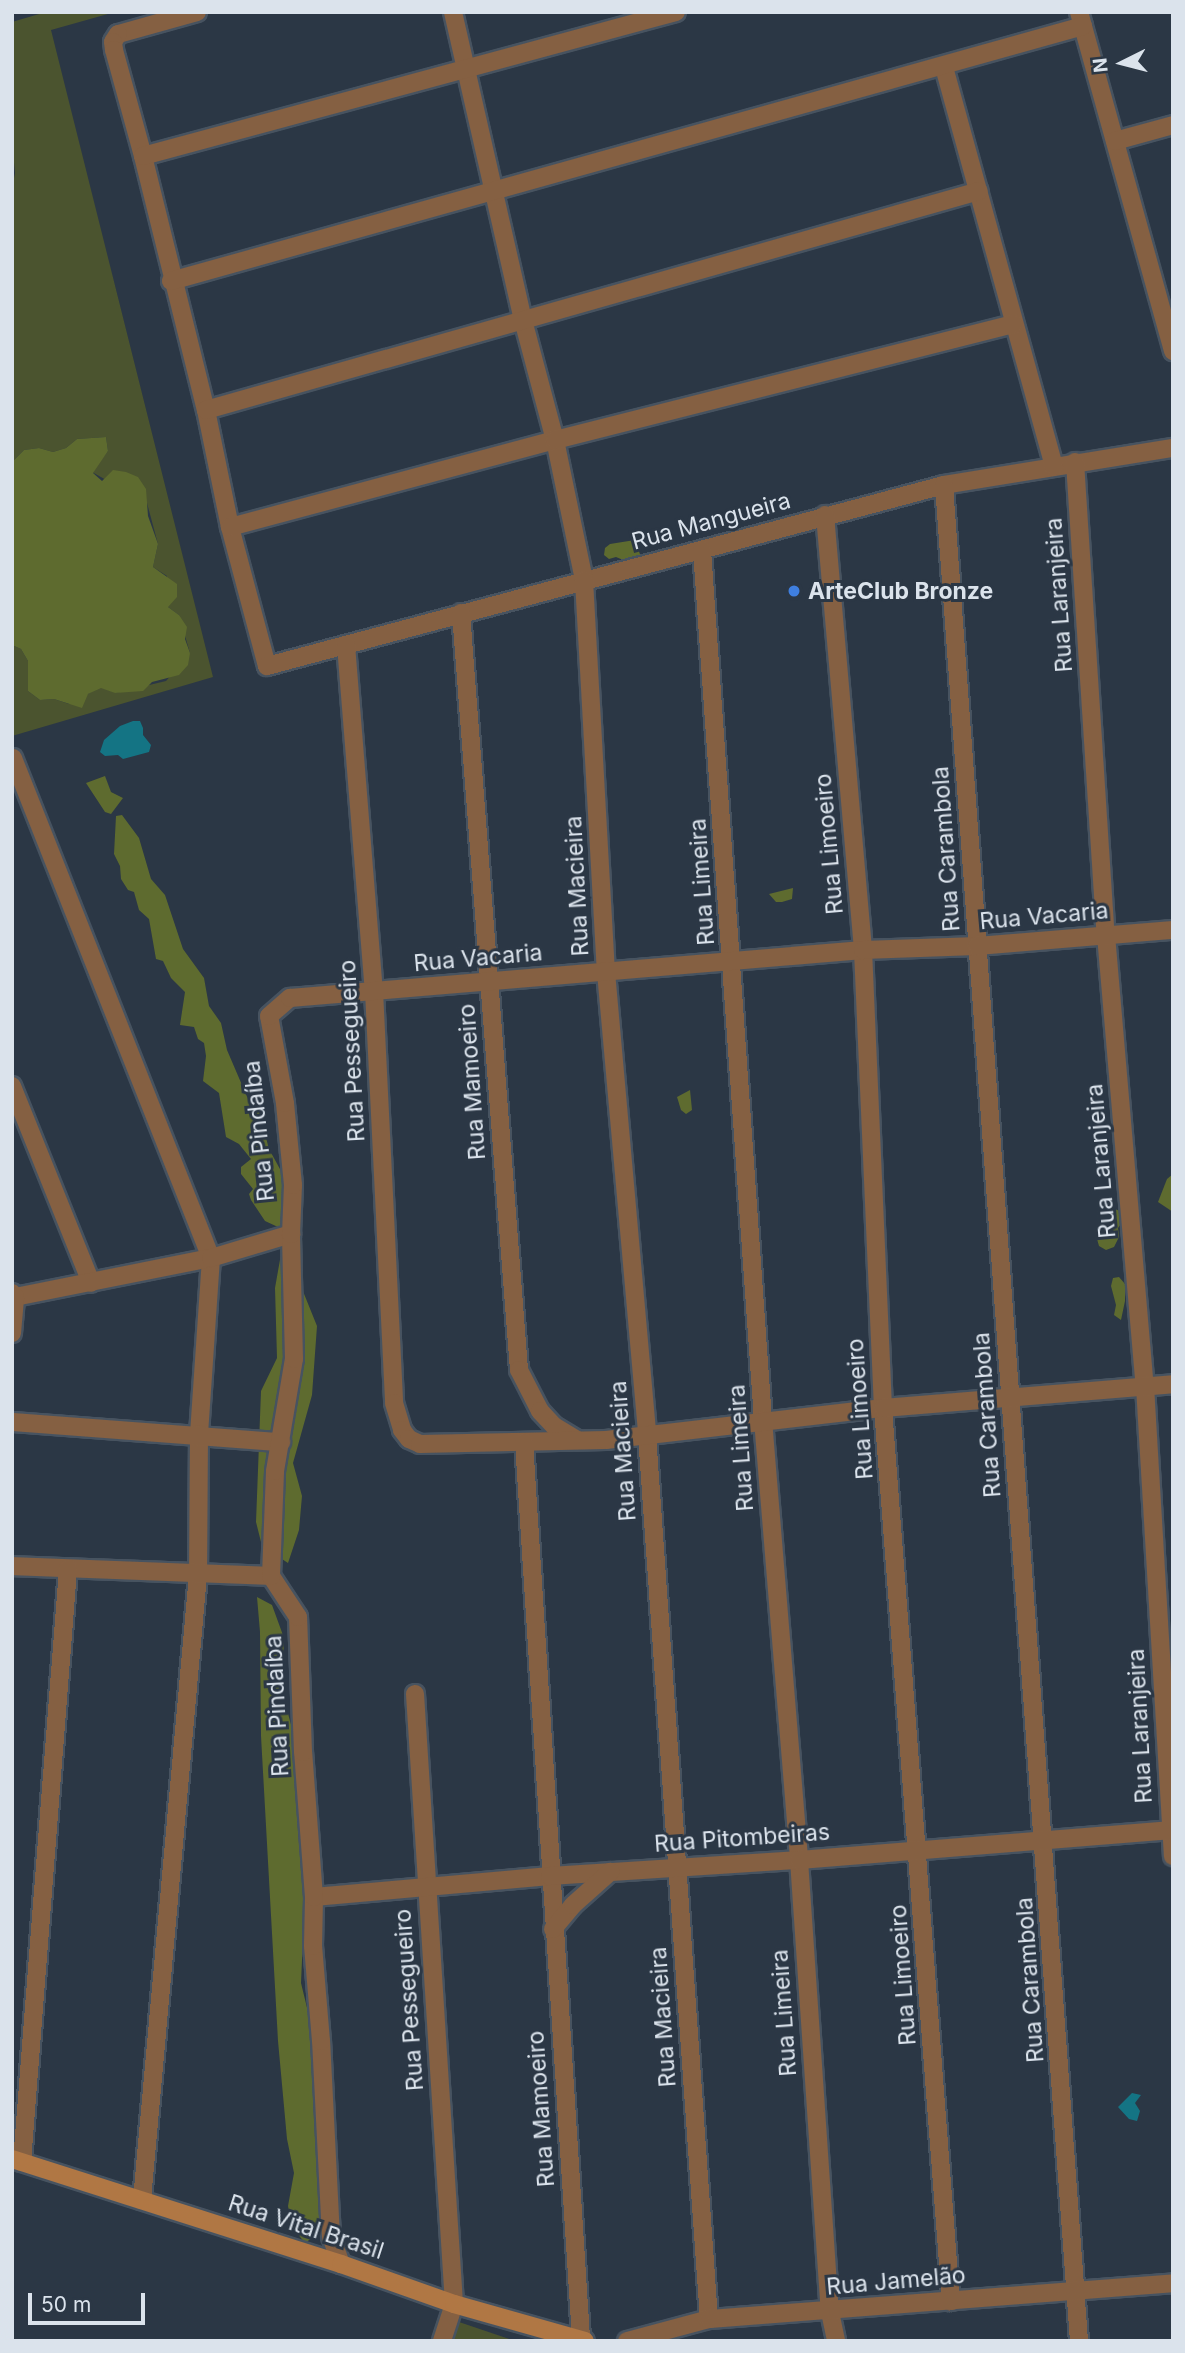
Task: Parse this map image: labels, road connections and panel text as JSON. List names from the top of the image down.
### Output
{
  "streets": {
    "main road": ["Rua Vital Brasil"],
    "street": [
      "Rua Mangueira",
      "Rua Laranjeira",
      "Rua Limoeiro",
      "Rua Carambola",
      "Rua Limeira",
      "Rua Macieira",
      "Rua Vacaria",
      "Rua Pessegueiro",
      "Rua Mamoeiro",
      "Rua Pindaíba",
      "Rua Pitombeiras",
      "Rua Jamelão"
    ]
  },
  "crossings": [
    ["Rua Mangueira", "Rua Laranjeira"],
    ["Rua Mangueira", "Rua Limoeiro"],
    ["Rua Mangueira", "Rua Carambola"],
    ["Rua Mangueira", "Rua Limeira"],
    ["Rua Mangueira", "Rua Macieira"],
    ["Rua Mangueira", "Rua Pessegueiro"],
    ["Rua Mangueira", "Rua Mamoeiro"],
    ["Rua Laranjeira", "Rua Vacaria"],
    ["Rua Laranjeira", "Rua Pitombeiras"],
    ["Rua Limoeiro", "Rua Vacaria"],
    ["Rua Limoeiro", "Rua Pitombeiras"],
    ["Rua Limoeiro", "Rua Jamelão"],
    ["Rua Carambola", "Rua Vacaria"],
    ["Rua Carambola", "Rua Pitombeiras"],
    ["Rua Carambola", "Rua Jamelão"],
    ["Rua Limeira", "Rua Vacaria"],
    ["Rua Limeira", "Rua Pitombeiras"],
    ["Rua Limeira", "Rua Jamelão"],
    ["Rua Macieira", "Rua Vacaria"],
    ["Rua Macieira", "Rua Pitombeiras"],
    ["Rua Macieira", "Rua Jamelão"],
    ["Rua Vacaria", "Rua Pessegueiro"],
    ["Rua Vacaria", "Rua Mamoeiro"],
    ["Rua Vacaria", "Rua Pindaíba"],
    ["Rua Pessegueiro", "Rua Mamoeiro"],
    ["Rua Pessegueiro", "Rua Pitombeiras"],
    ["Rua Pessegueiro", "Rua Vital Brasil"],
    ["Rua Mamoeiro", "Rua Pitombeiras"],
    ["Rua Mamoeiro", "Rua Vital Brasil"],
    ["Rua Pindaíba", "Rua Pitombeiras"],
    ["Rua Pindaíba", "Rua Vital Brasil"]
  ],
  "places": ["ArteClub Bronze"],
  "scale_bar": "50 m",
  "north": "left"
}
